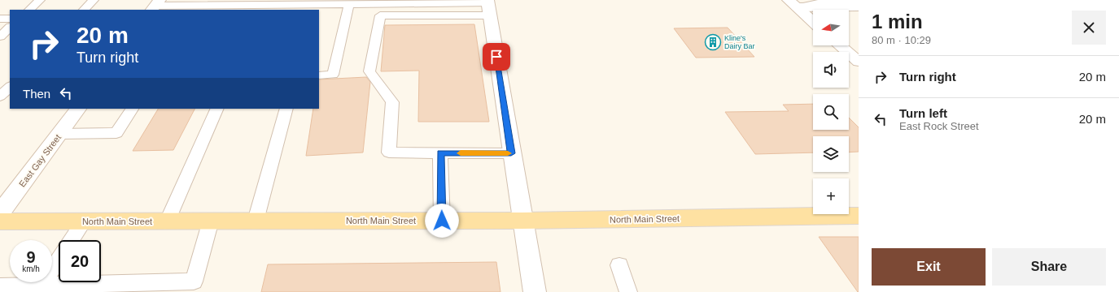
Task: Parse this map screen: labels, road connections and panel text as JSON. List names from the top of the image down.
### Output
{
  "streets": {
    "main road": ["North Main Street"],
    "street": ["East Gay Street"]
  },
  "places": {
    "building": ["Kline's Dairy Bar"]
  },
  "north": "left",
  "page": {
    "heading": ["1 min", "80 m · 10:29"],
    "map_buttons": "+",
    "turn": ["20 m", "Turn right"],
    "list": [
      {
        "name": "Turn right",
        "value": "20 m"
      },
      {
        "name": "Turn left",
        "note": "East Rock Street",
        "value": "20 m"
      }
    ],
    "then": "Then",
    "speed": "9 km/h",
    "limit": "20",
    "buttons": ["Exit", "Share"]
  }
}
